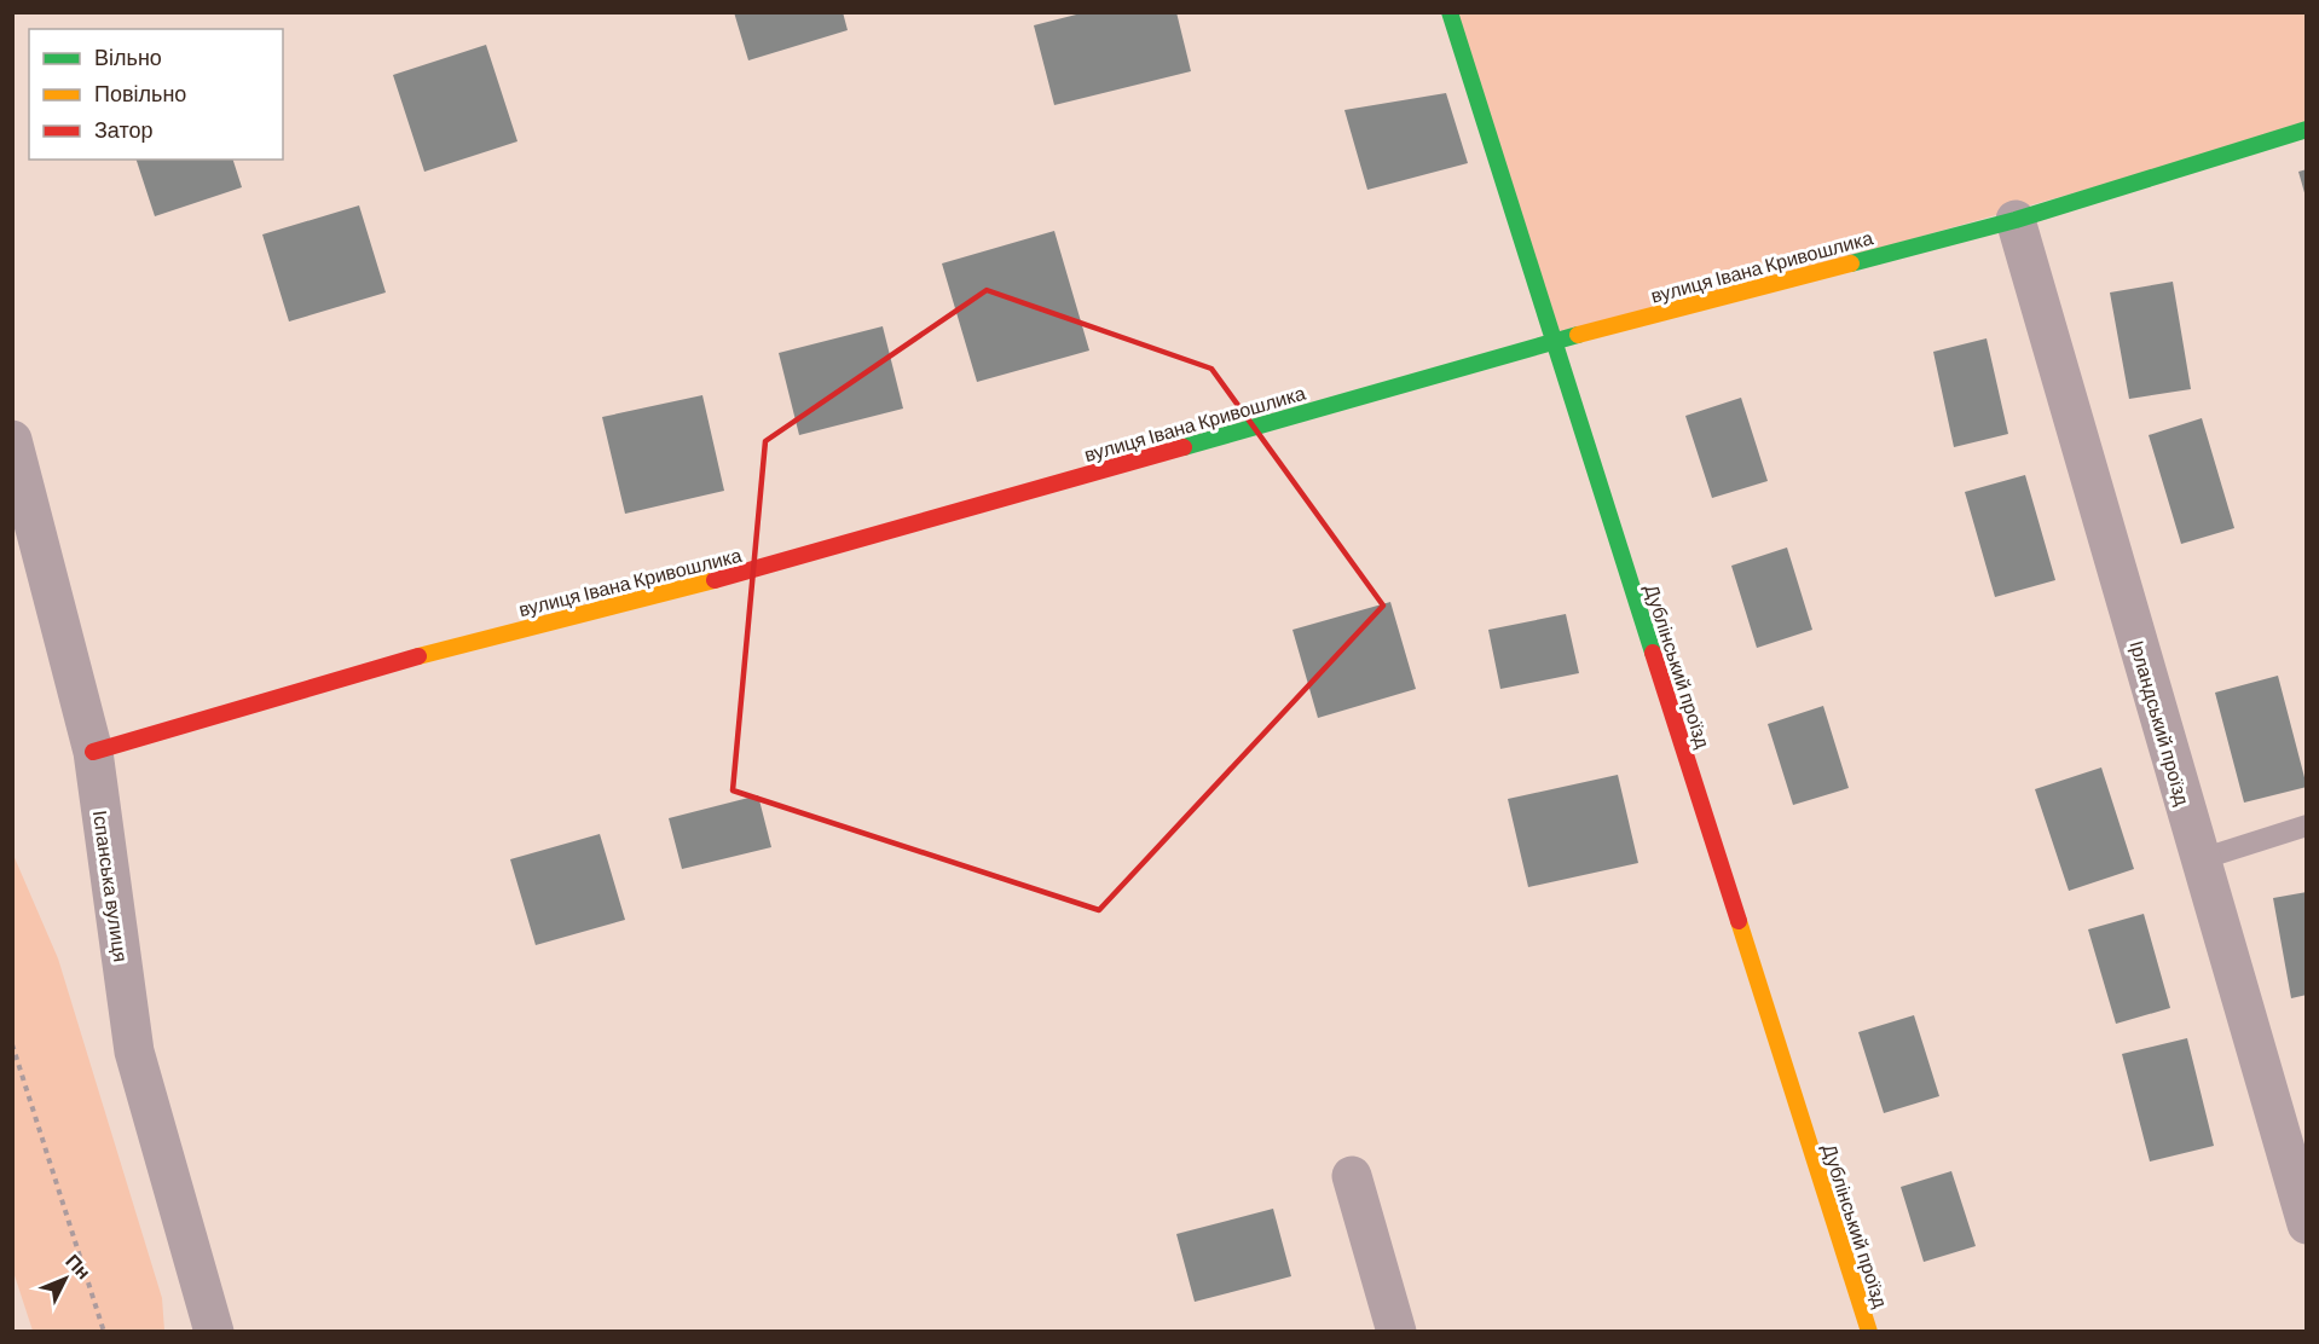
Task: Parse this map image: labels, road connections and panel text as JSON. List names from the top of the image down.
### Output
{
  "streets": {
    "street": [
      "вулиця Івана Кривошлика",
      "Дублінський проїзд",
      "Ірландський проїзд",
      "Іспанська вулиця"
    ]
  },
  "crossings": [
    ["вулиця Івана Кривошлика", "Дублінський проїзд"],
    ["вулиця Івана Кривошлика", "Ірландський проїзд"],
    ["вулиця Івана Кривошлика", "Іспанська вулиця"]
  ],
  "legend": ["Вільно", "Повільно", "Затор"],
  "north": "top right"
}
